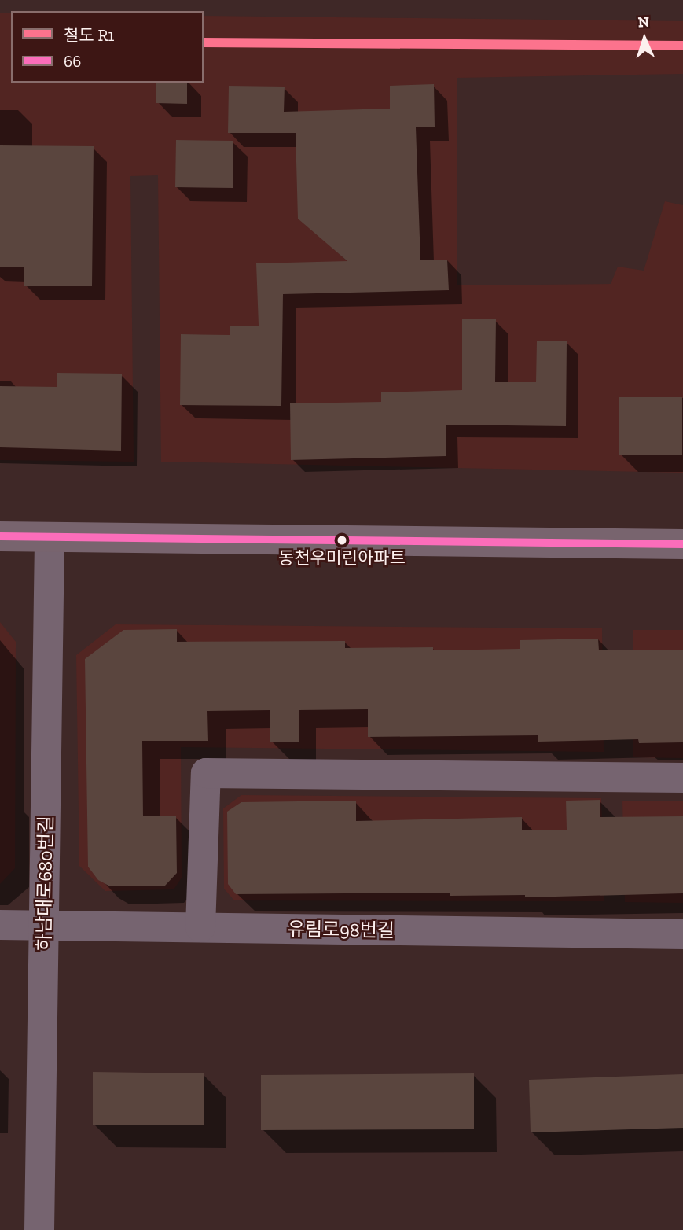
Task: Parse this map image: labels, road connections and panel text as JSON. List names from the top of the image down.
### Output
{
  "streets": {
    "street": ["하남대로680번길", "유림로98번길"]
  },
  "crossings": [
    ["하남대로680번길", "유림로98번길"]
  ],
  "places": ["동천우미린아파트"],
  "lines": ["rail line R1", "transit line 66"],
  "legend": ["철도 R1", "66"],
  "north": "top"
}
